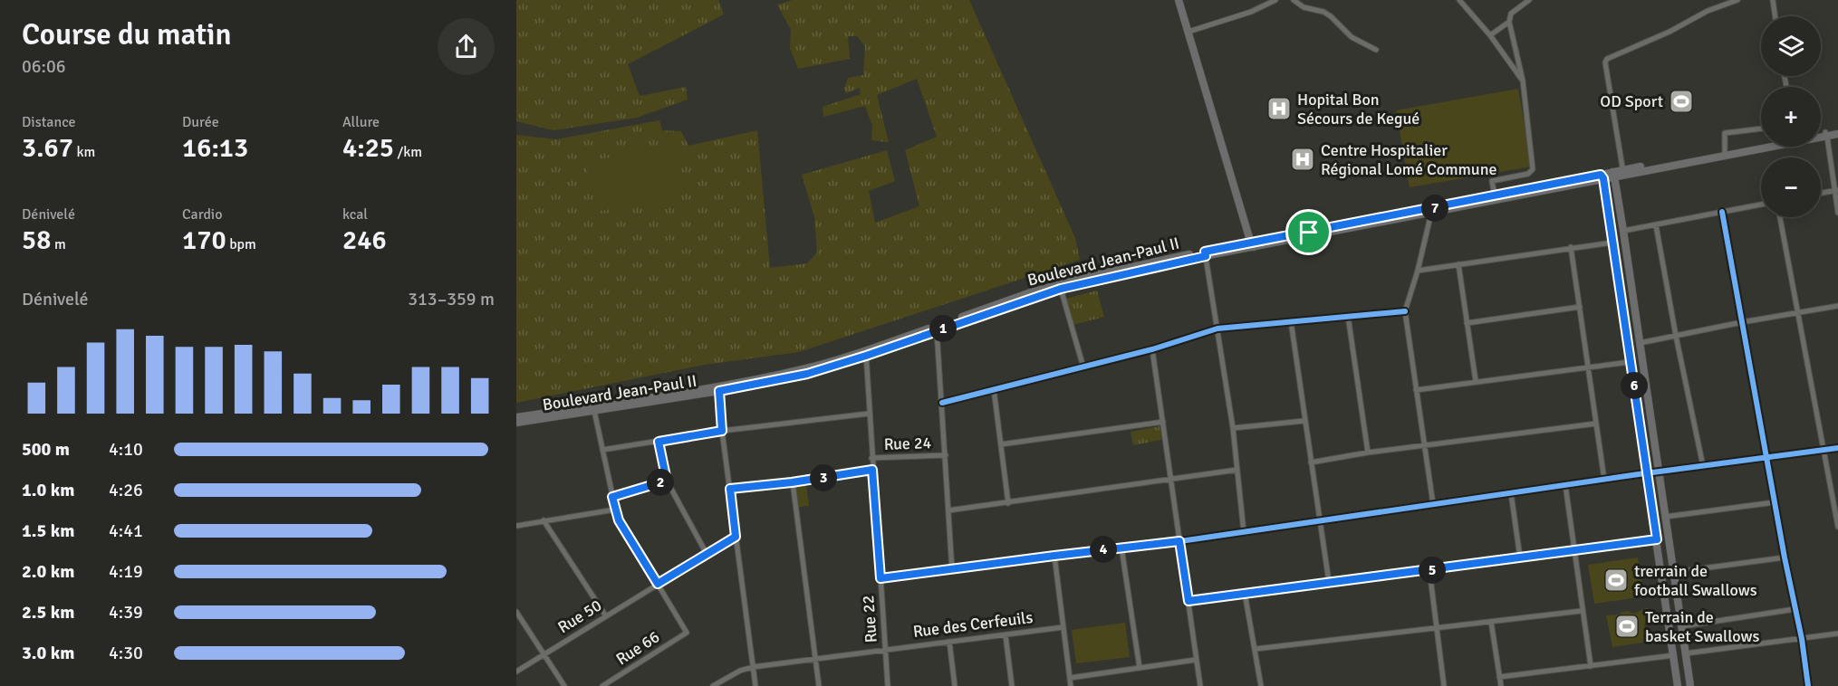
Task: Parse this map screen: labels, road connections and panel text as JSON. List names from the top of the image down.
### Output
{
  "streets": {
    "main road": ["Boulevard Jean-Paul II"],
    "street": [
      "Rue 24",
      "Rue 50",
      "Rue 22",
      "Rue des Cerfeuils",
      "Rue 66"
    ]
  },
  "crossings": [
    ["Boulevard Jean-Paul II", "Rue 22"],
    ["Rue 24", "Rue 22"],
    ["Rue 50", "Rue 66"],
    ["Rue 22", "Rue des Cerfeuils"]
  ],
  "places": {
    "sports": ["OD Sport", "trerrain de football Swallows", "Terrain de basket Swallows"],
    "hospital": ["Hopital Bon Sécours de Kegué", "Centre Hospitalier Régional Lomé Commune"]
  },
  "page": {
    "heading": ["Course du matin", "06:06"],
    "map_buttons": ["+", "−"],
    "stats": [
      ["Distance", "3.67 km"],
      ["Durée", "16:13"],
      ["Allure", "4:25 /km"],
      ["Dénivelé", "58 m"],
      ["Cardio", "170 bpm"],
      ["kcal", "246"]
    ],
    "pins": [
      "7",
      "1",
      "6",
      "3",
      "2",
      "4",
      "5"
    ],
    "chart": ["Dénivelé", "313–359 m"],
    "list": [
      {
        "name": "500 m",
        "note": "4:10"
      },
      {
        "name": "1.0 km",
        "note": "4:26"
      },
      {
        "name": "1.5 km",
        "note": "4:41"
      },
      {
        "name": "2.0 km",
        "note": "4:19"
      },
      {
        "name": "2.5 km",
        "note": "4:39"
      },
      {
        "name": "3.0 km",
        "note": "4:30"
      }
    ]
  }
}
